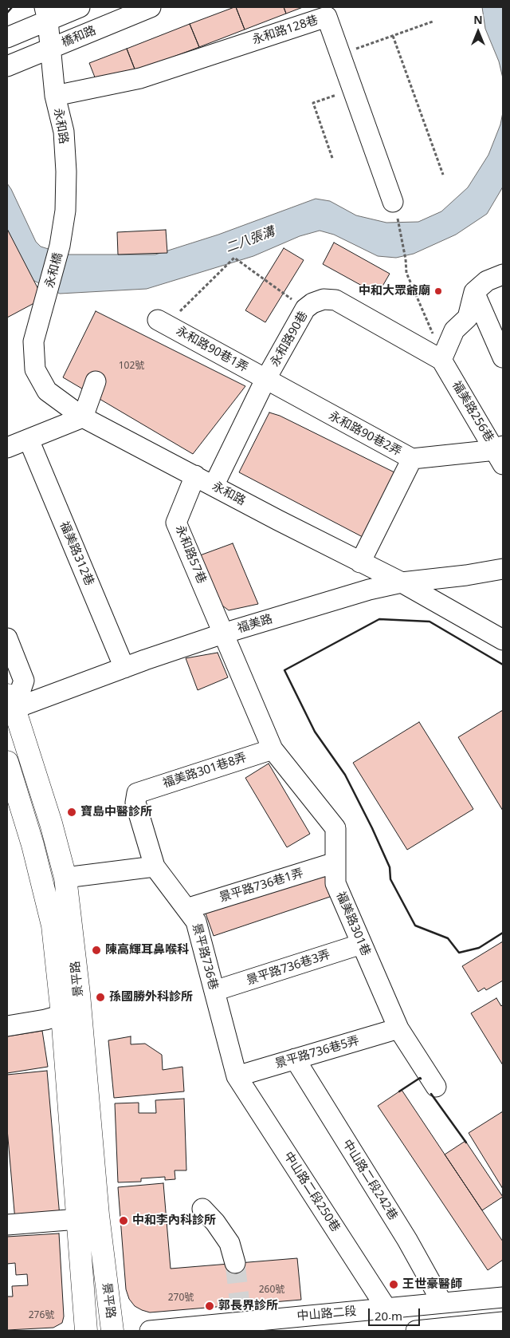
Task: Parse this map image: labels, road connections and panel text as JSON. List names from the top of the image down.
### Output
{
  "streets": {
    "main road": ["景平路"],
    "street": [
      "永和路128巷",
      "橋和路",
      "永和路",
      "永和橋",
      "永和路90巷",
      "永和路90巷1弄",
      "福美路256巷",
      "永和路90巷2弄",
      "福美路312巷",
      "永和路57巷",
      "福美路",
      "福美路301巷8弄",
      "景平路736巷1弄",
      "福美路301巷",
      "景平路736巷",
      "景平路736巷3弄",
      "景平路736巷5弄",
      "中山路二段242巷",
      "中山路二段250巷",
      "中山路二段"
    ]
  },
  "crossings": [
    ["永和路128巷", "永和路"],
    ["橋和路", "永和路"],
    ["永和路", "永和橋"],
    ["永和路", "永和路90巷"],
    ["永和路", "永和路57巷"],
    ["永和路", "福美路"],
    ["永和路90巷", "永和路90巷1弄"],
    ["永和路90巷", "福美路256巷"],
    ["永和路90巷", "永和路90巷2弄"],
    ["永和路90巷1弄", "永和路90巷2弄"],
    ["福美路256巷", "永和路90巷2弄"],
    ["福美路312巷", "福美路"],
    ["永和路57巷", "福美路"],
    ["永和路57巷", "福美路301巷"],
    ["福美路", "福美路301巷"],
    ["福美路", "景平路"],
    ["福美路301巷8弄", "福美路301巷"],
    ["福美路301巷8弄", "景平路736巷"],
    ["景平路736巷1弄", "福美路301巷"],
    ["景平路736巷1弄", "景平路736巷"],
    ["福美路301巷", "景平路736巷3弄"],
    ["福美路301巷", "景平路736巷5弄"],
    ["景平路736巷", "景平路736巷3弄"],
    ["景平路736巷", "景平路736巷5弄"],
    ["景平路736巷", "中山路二段250巷"],
    ["景平路736巷5弄", "中山路二段242巷"],
    ["景平路736巷5弄", "中山路二段250巷"],
    ["中山路二段242巷", "中山路二段"],
    ["中山路二段250巷", "中山路二段"]
  ],
  "water": ["二八張溝"],
  "places": [
    "中和大眾爺廟",
    "寶島中醫診所",
    "陳高輝耳鼻喉科",
    "孫國勝外科診所",
    "中和李內科診所",
    "王世豪醫師",
    "郭長界診所"
  ],
  "house_numbers": [
    "102號",
    "260號",
    "270號",
    "276號"
  ],
  "scale_bar": "20 m",
  "north": "top"
}
